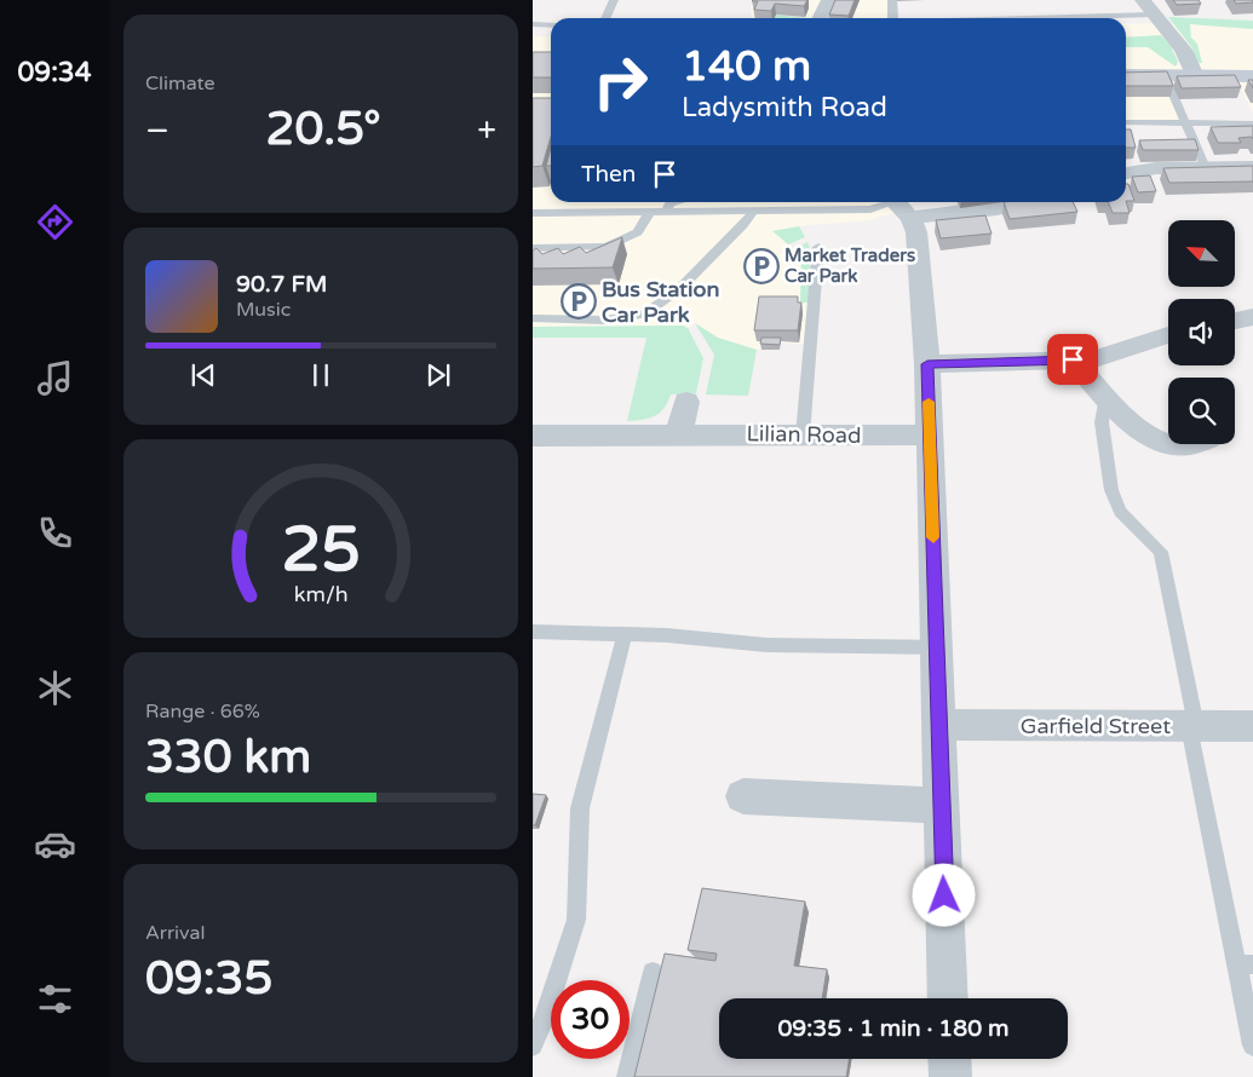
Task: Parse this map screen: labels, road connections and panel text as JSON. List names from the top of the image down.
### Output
{
  "streets": {
    "street": ["Lilian Road", "Garfield Street"]
  },
  "places": {
    "parking": ["Market Traders Car Park", "Bus Station Car Park"]
  },
  "north": "top left",
  "page": {
    "tabs": "09:34",
    "tile": [
      "Climate",
      ["Range · 66%", "330 km"],
      ["Arrival", "09:35"]
    ],
    "turn": ["140 m", "Ladysmith Road"],
    "heat": ["−", "20.5°", "+"],
    "then": "Then",
    "song": ["90.7 FM", "Music"],
    "limit": "30",
    "trip": "09:35 · 1 min · 180 m",
    "gauge": ["25", "km/h"]
  }
}
